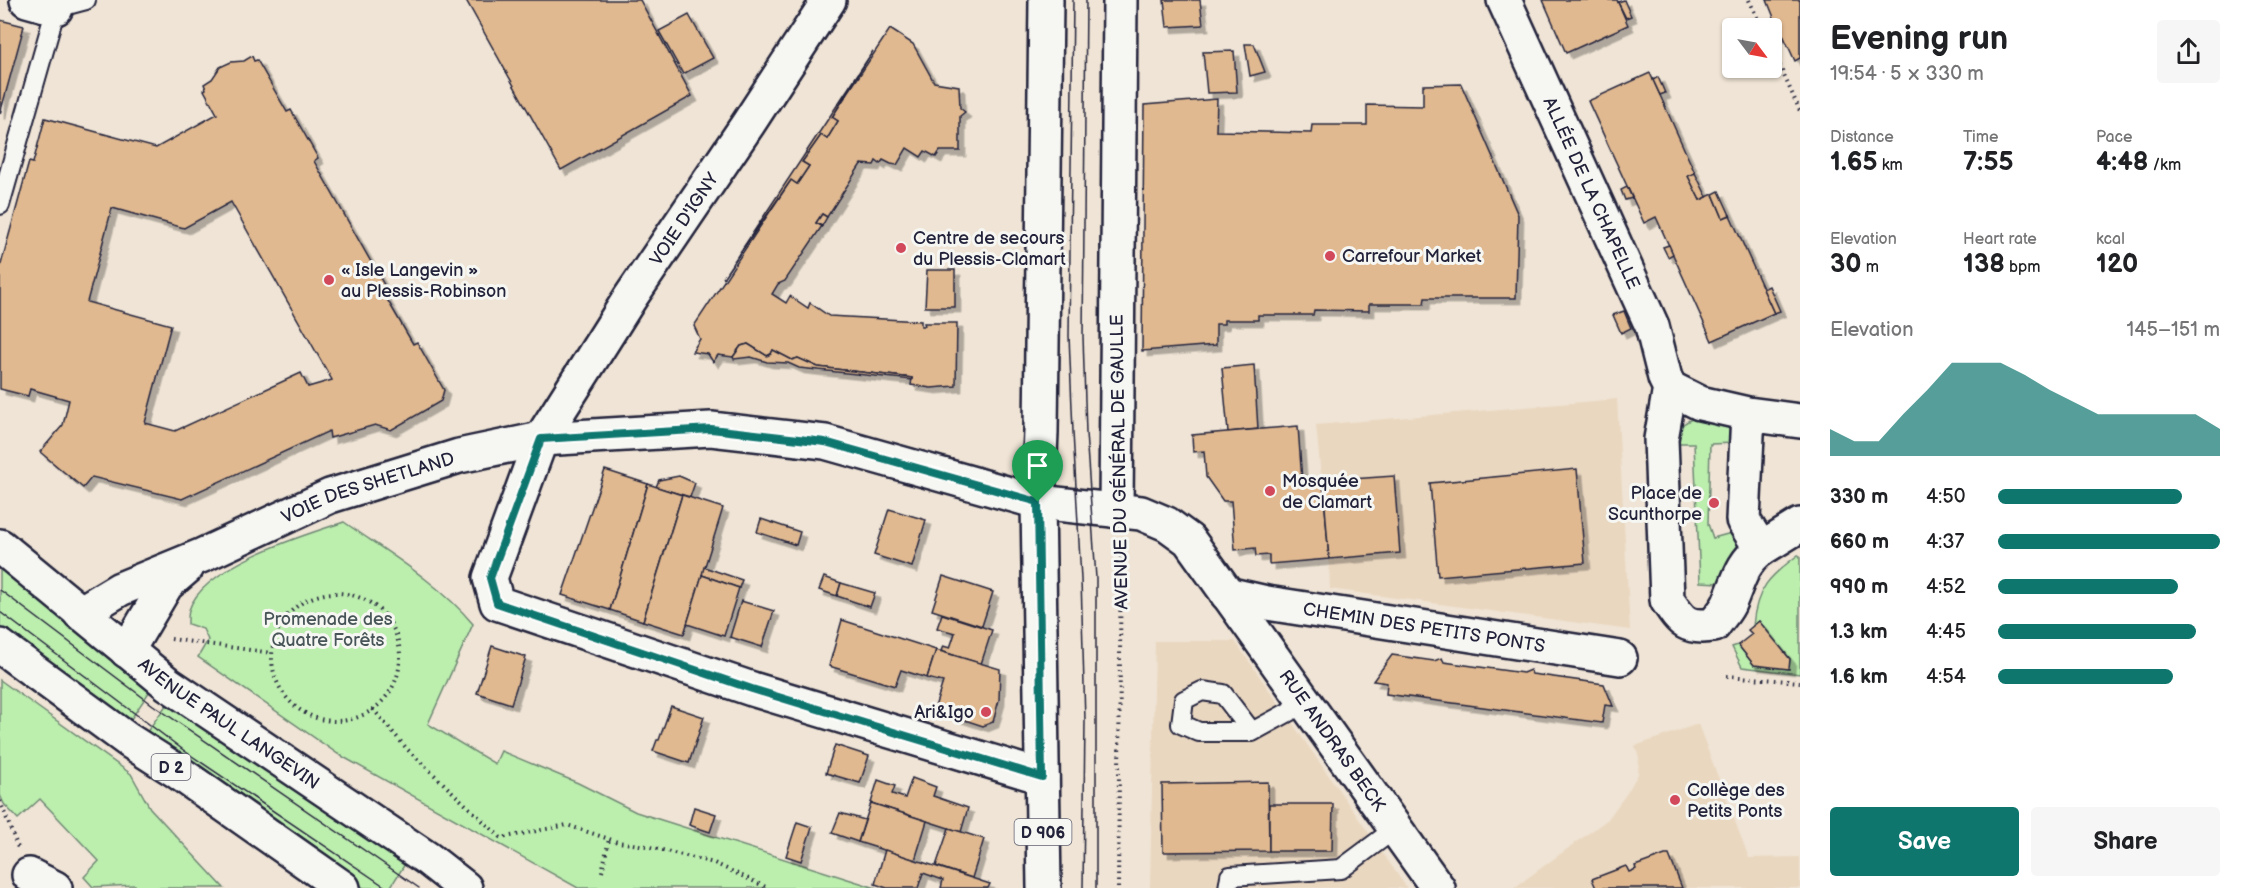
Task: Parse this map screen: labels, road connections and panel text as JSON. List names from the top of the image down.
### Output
{
  "streets": {
    "main road": [
      "ALLÉE DE LA CHAPELLE",
      "VOIE D'IGNY",
      "AVENUE DU GÉNÉRAL DE GAULLE",
      "VOIE DES SHETLAND",
      "CHEMIN DES PETITS PONTS",
      "AVENUE PAUL LANGEVIN",
      "RUE ANDRAS BECK",
      "D 2",
      "D 906"
    ]
  },
  "crossings": [
    ["VOIE D'IGNY", "VOIE DES SHETLAND"],
    ["VOIE D'IGNY", "D 906"],
    ["AVENUE DU GÉNÉRAL DE GAULLE", "RUE ANDRAS BECK"],
    ["VOIE DES SHETLAND", "AVENUE PAUL LANGEVIN"],
    ["VOIE DES SHETLAND", "RUE ANDRAS BECK"],
    ["VOIE DES SHETLAND", "D 906"],
    ["CHEMIN DES PETITS PONTS", "RUE ANDRAS BECK"],
    ["RUE ANDRAS BECK", "D 906"]
  ],
  "parks": ["Promenade des Quatre Forêts"],
  "places": [
    "Centre de secours du Plessis-Clamart",
    "Carrefour Market",
    "« Isle Langevin » au Plessis-Robinson",
    "Mosquée de Clamart",
    "Place de Scunthorpe",
    "Ari&Igo",
    "Collège des Petits Ponts"
  ],
  "north": "bottom right",
  "page": {
    "heading": ["Evening run", "19:54 · 5 × 330 m"],
    "stats": [
      ["Distance", "1.65 km"],
      ["Time", "7:55"],
      ["Pace", "4:48 /km"],
      ["Elevation", "30 m"],
      ["Heart rate", "138 bpm"],
      ["kcal", "120"]
    ],
    "chart": ["Elevation", "145–151 m"],
    "list": [
      {
        "name": "330 m",
        "note": "4:50"
      },
      {
        "name": "660 m",
        "note": "4:37"
      },
      {
        "name": "990 m",
        "note": "4:52"
      },
      {
        "name": "1.3 km",
        "note": "4:45"
      },
      {
        "name": "1.6 km",
        "note": "4:54"
      }
    ],
    "buttons": ["Save", "Share"]
  }
}
